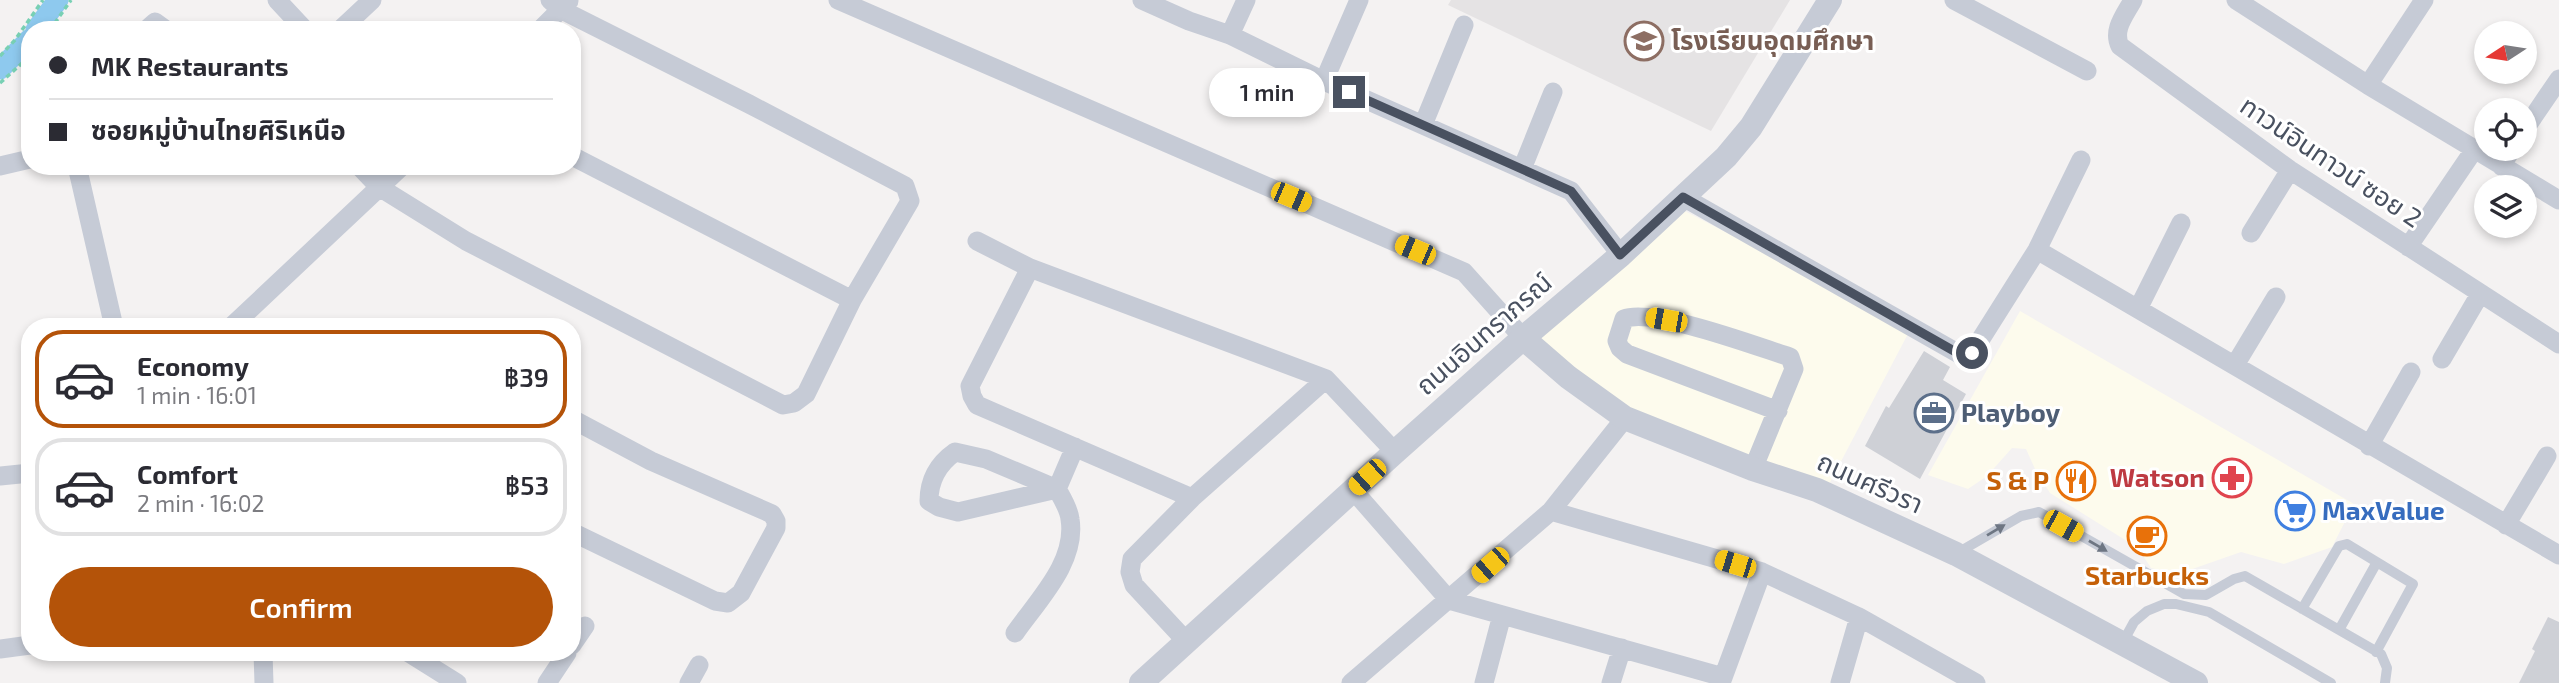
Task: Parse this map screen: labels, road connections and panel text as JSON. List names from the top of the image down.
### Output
{
  "streets": {
    "street": ["ทาวน์อินทาวน์ ซอย 2", "ถนนอินทราภรณ์", "ถนนศรีวรา"]
  },
  "crossings": [
    ["ถนนอินทราภรณ์", "ถนนศรีวรา"]
  ],
  "places": {
    "school or university": ["โรงเรียนอุดมศึกษา"],
    "office": ["Playboy"],
    "pharmacy": ["Watson"],
    "restaurant": ["S & P"],
    "supermarket": ["MaxValue"],
    "cafe": ["Starbucks"]
  },
  "north": "left",
  "page": {
    "banner": ["MK Restaurants", "ซอยหมู่บ้านไทยศิริเหนือ"],
    "bubble": "1 min",
    "list": [
      {
        "name": "Economy",
        "note": "1 min · 16:01",
        "value": "฿39"
      },
      {
        "name": "Comfort",
        "note": "2 min · 16:02",
        "value": "฿53"
      }
    ],
    "buttons": "Confirm"
  }
}
